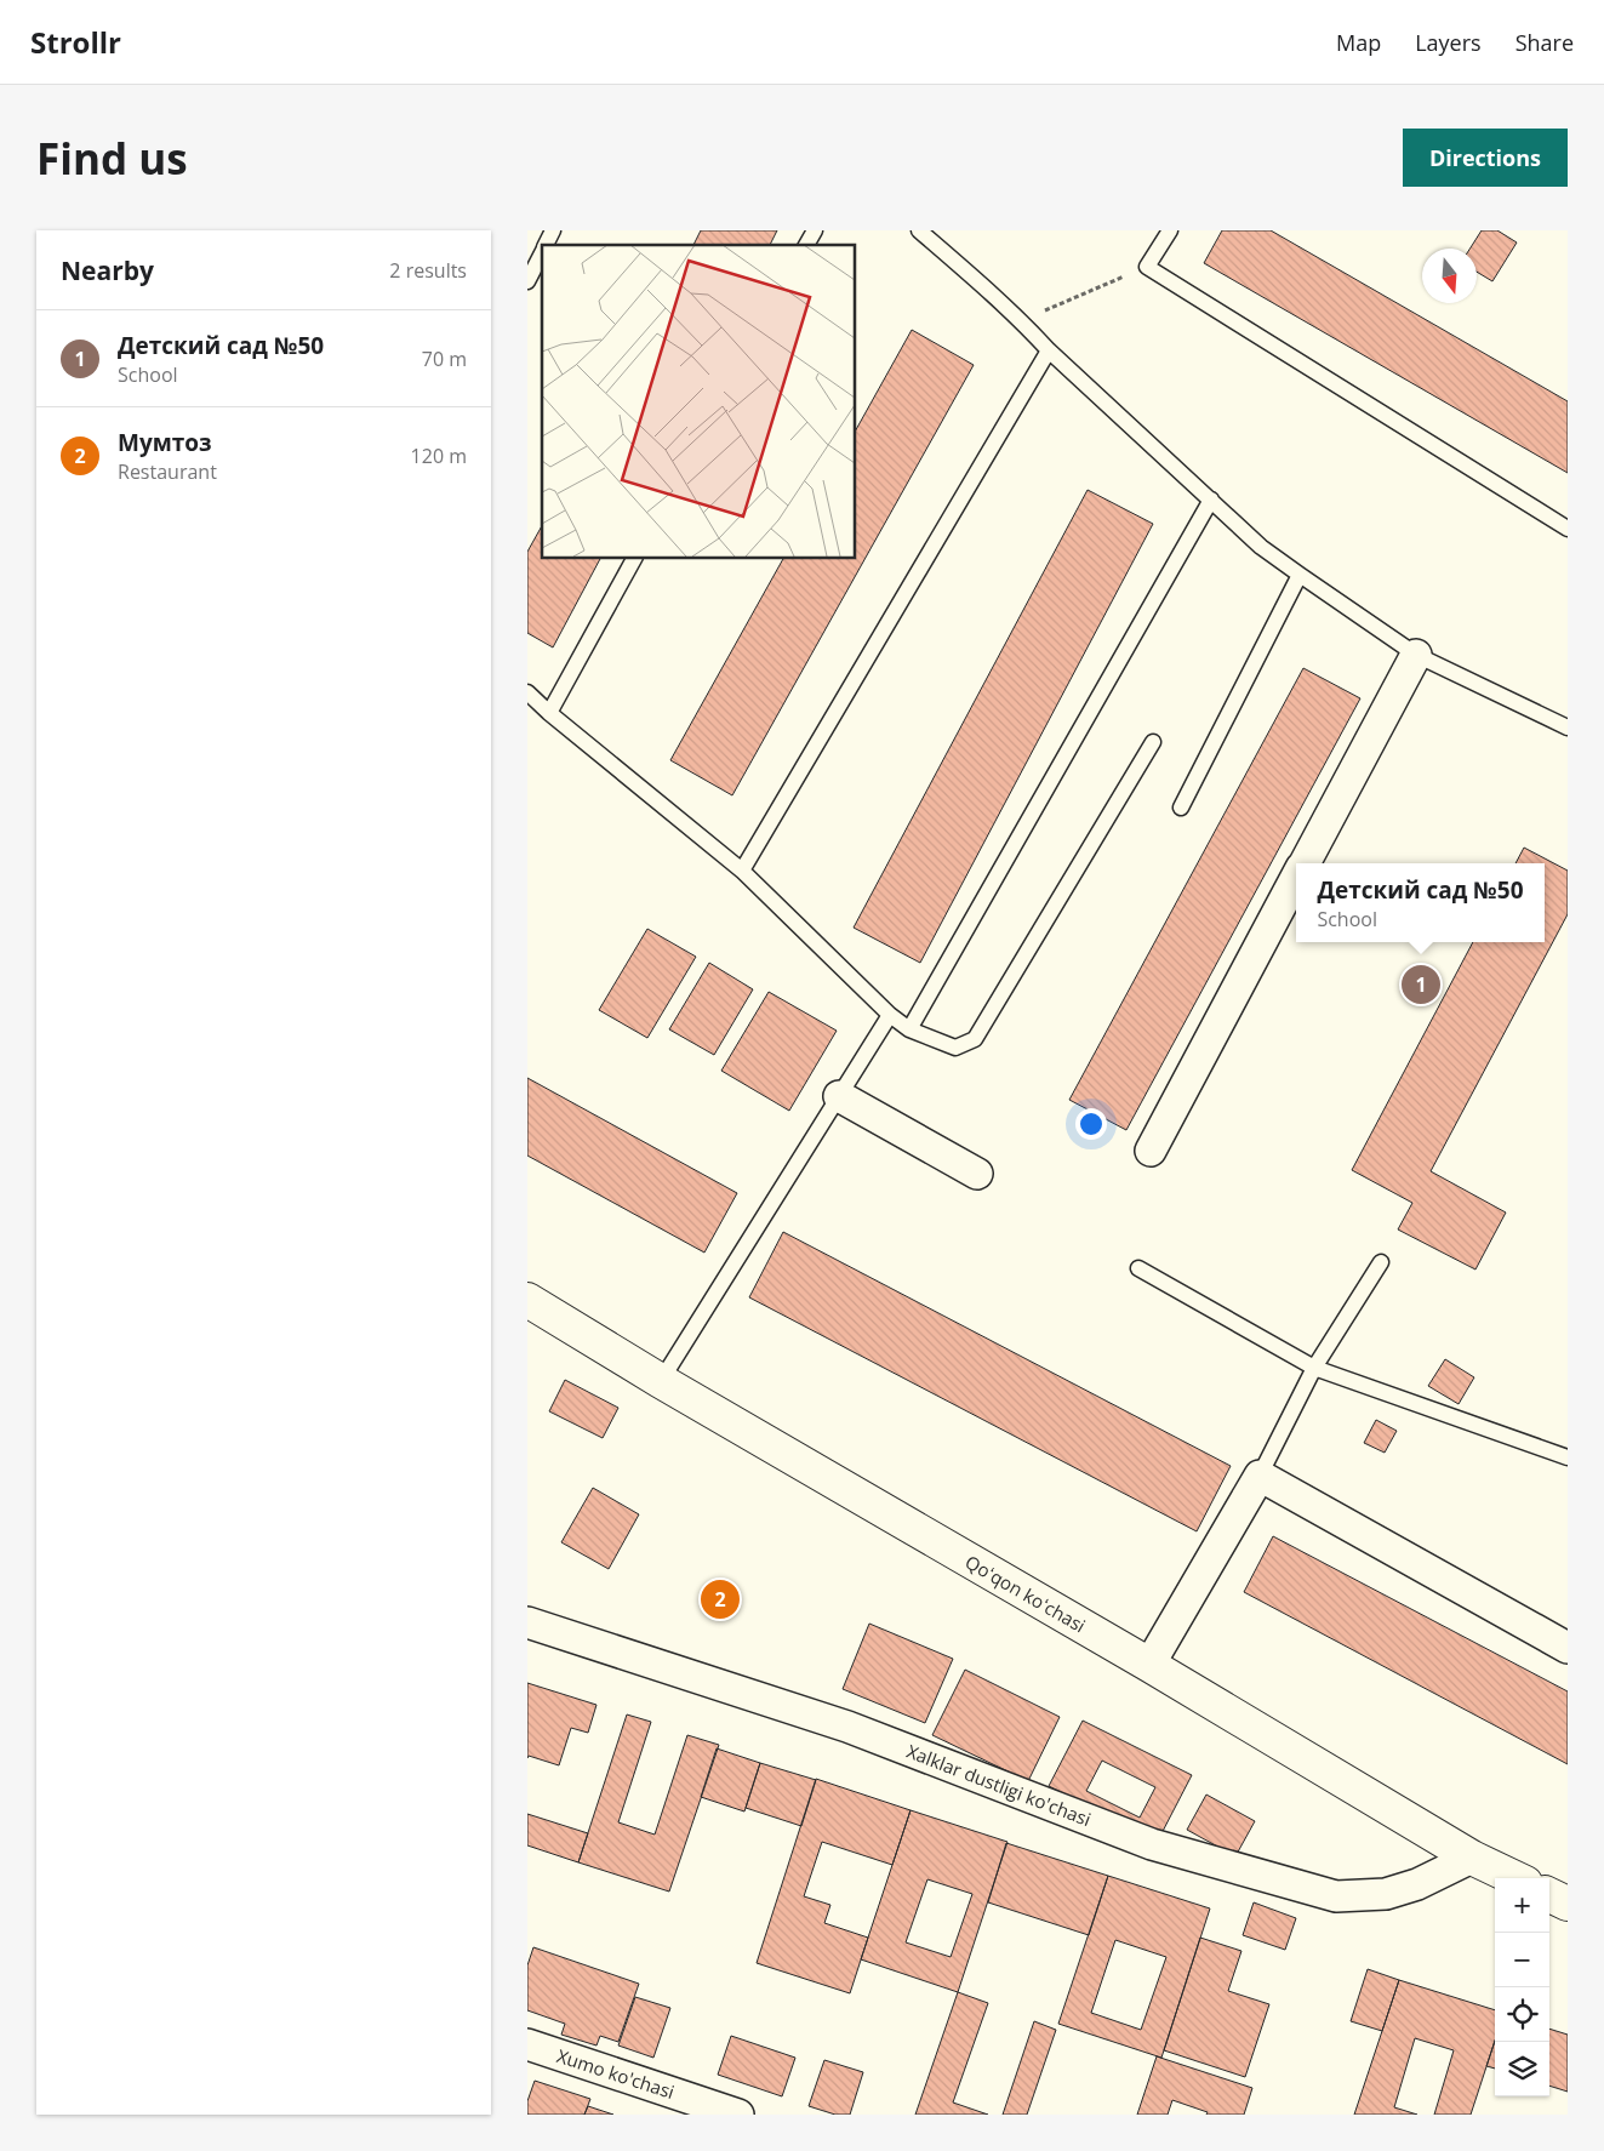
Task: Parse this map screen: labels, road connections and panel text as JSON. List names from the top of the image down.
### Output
{
  "streets": {
    "street": ["Qoʻqon koʻchasi", "Xalklar dustligi ko'chasi", "Xumo ko'chasi"]
  },
  "crossings": [
    ["Qoʻqon koʻchasi", "Xalklar dustligi ko'chasi"]
  ],
  "north": "bottom",
  "page": {
    "header": "Strollr",
    "nav": ["Map", "Layers", "Share"],
    "buttons": "Directions",
    "title": "Find us",
    "heading": ["Nearby", "2 results"],
    "list": [
      {
        "mark": "1",
        "name": "Детский сад №50",
        "note": "School",
        "value": "70 m"
      },
      {
        "mark": "2",
        "name": "Mумтоз",
        "note": "Restaurant",
        "value": "120 m"
      }
    ],
    "popup": ["Детский сад №50", "School"],
    "pins": ["1", "2"],
    "map_buttons": ["+", "−"]
  }
}
